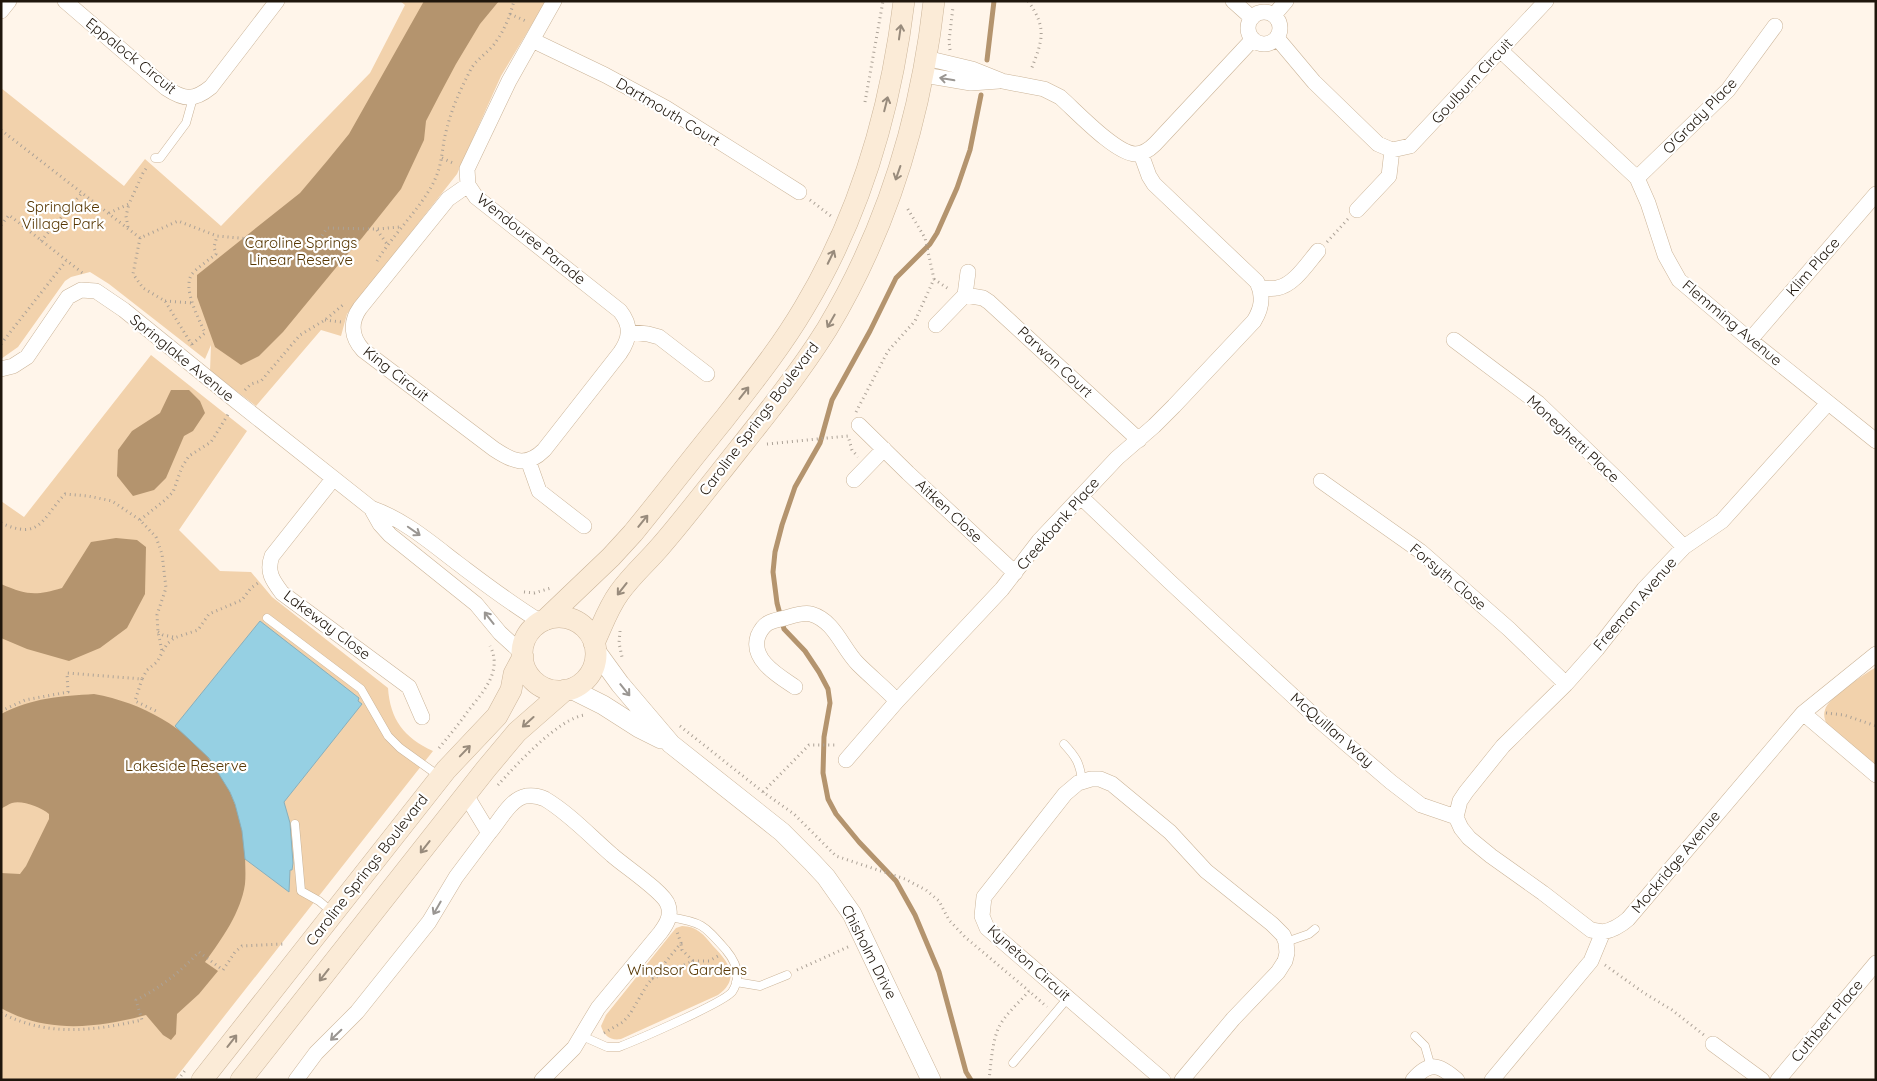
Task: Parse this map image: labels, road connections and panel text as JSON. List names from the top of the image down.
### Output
{
  "streets": {
    "main road": ["Caroline Springs Boulevard"],
    "street": [
      "Eppalock Circuit",
      "Goulburn Circuit",
      "Dartmouth Court",
      "O'Grady Place",
      "Wendouree Parade",
      "Klim Place",
      "Flemming Avenue",
      "Springlake Avenue",
      "Parwan Court",
      "King Circuit",
      "Moneghetti Place",
      "Aitken Close",
      "Creekbank Place",
      "Forsyth Close",
      "Freeman Avenue",
      "Lakeway Close",
      "McQuillan Way",
      "Mockridge Avenue",
      "Chisholm Drive",
      "Kyneton Circuit",
      "Cuthbert Place"
    ]
  },
  "crossings": [
    ["Goulburn Circuit", "Flemming Avenue"],
    ["Dartmouth Court", "Wendouree Parade"],
    ["O'Grady Place", "Flemming Avenue"],
    ["Wendouree Parade", "King Circuit"],
    ["Klim Place", "Flemming Avenue"],
    ["Flemming Avenue", "Freeman Avenue"],
    ["Springlake Avenue", "Caroline Springs Boulevard"],
    ["Springlake Avenue", "Lakeway Close"],
    ["Springlake Avenue", "Chisholm Drive"],
    ["Parwan Court", "Creekbank Place"],
    ["Caroline Springs Boulevard", "Chisholm Drive"],
    ["Moneghetti Place", "Freeman Avenue"],
    ["Aitken Close", "Creekbank Place"],
    ["Creekbank Place", "McQuillan Way"],
    ["Forsyth Close", "Freeman Avenue"],
    ["Freeman Avenue", "McQuillan Way"]
  ],
  "parks": [
    "Springlake Village Park",
    "Caroline Springs Linear Reserve",
    "Lakeside Reserve",
    "Windsor Gardens"
  ]
}
